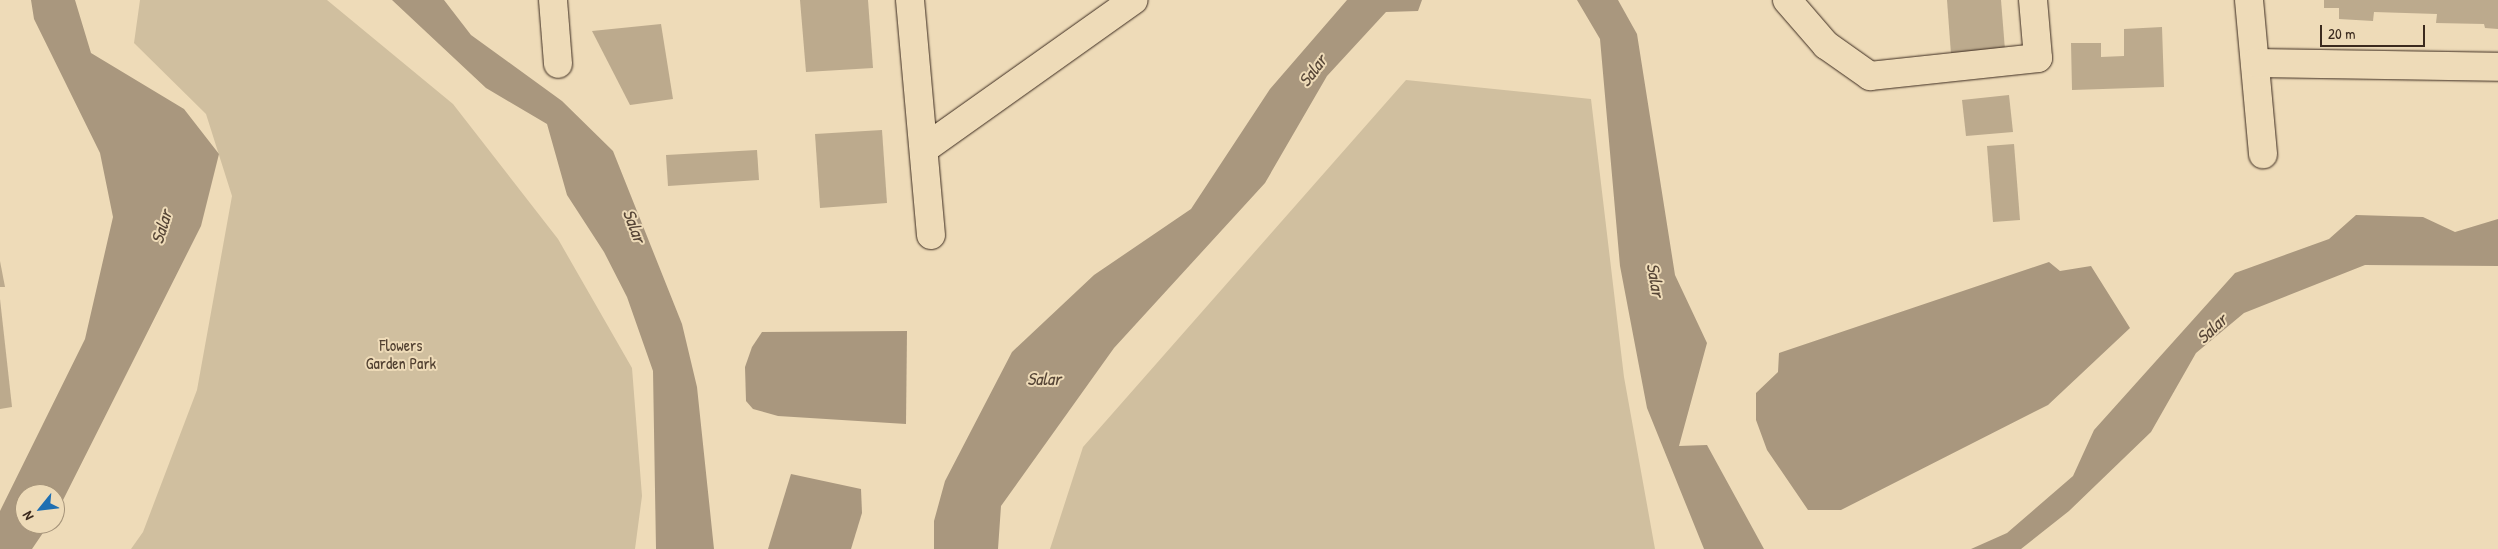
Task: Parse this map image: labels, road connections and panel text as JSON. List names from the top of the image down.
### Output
{
  "water": ["Salar"],
  "parks": ["Flowers Garden Park"],
  "scale_bar": "20 m",
  "north": "bottom left"
}
